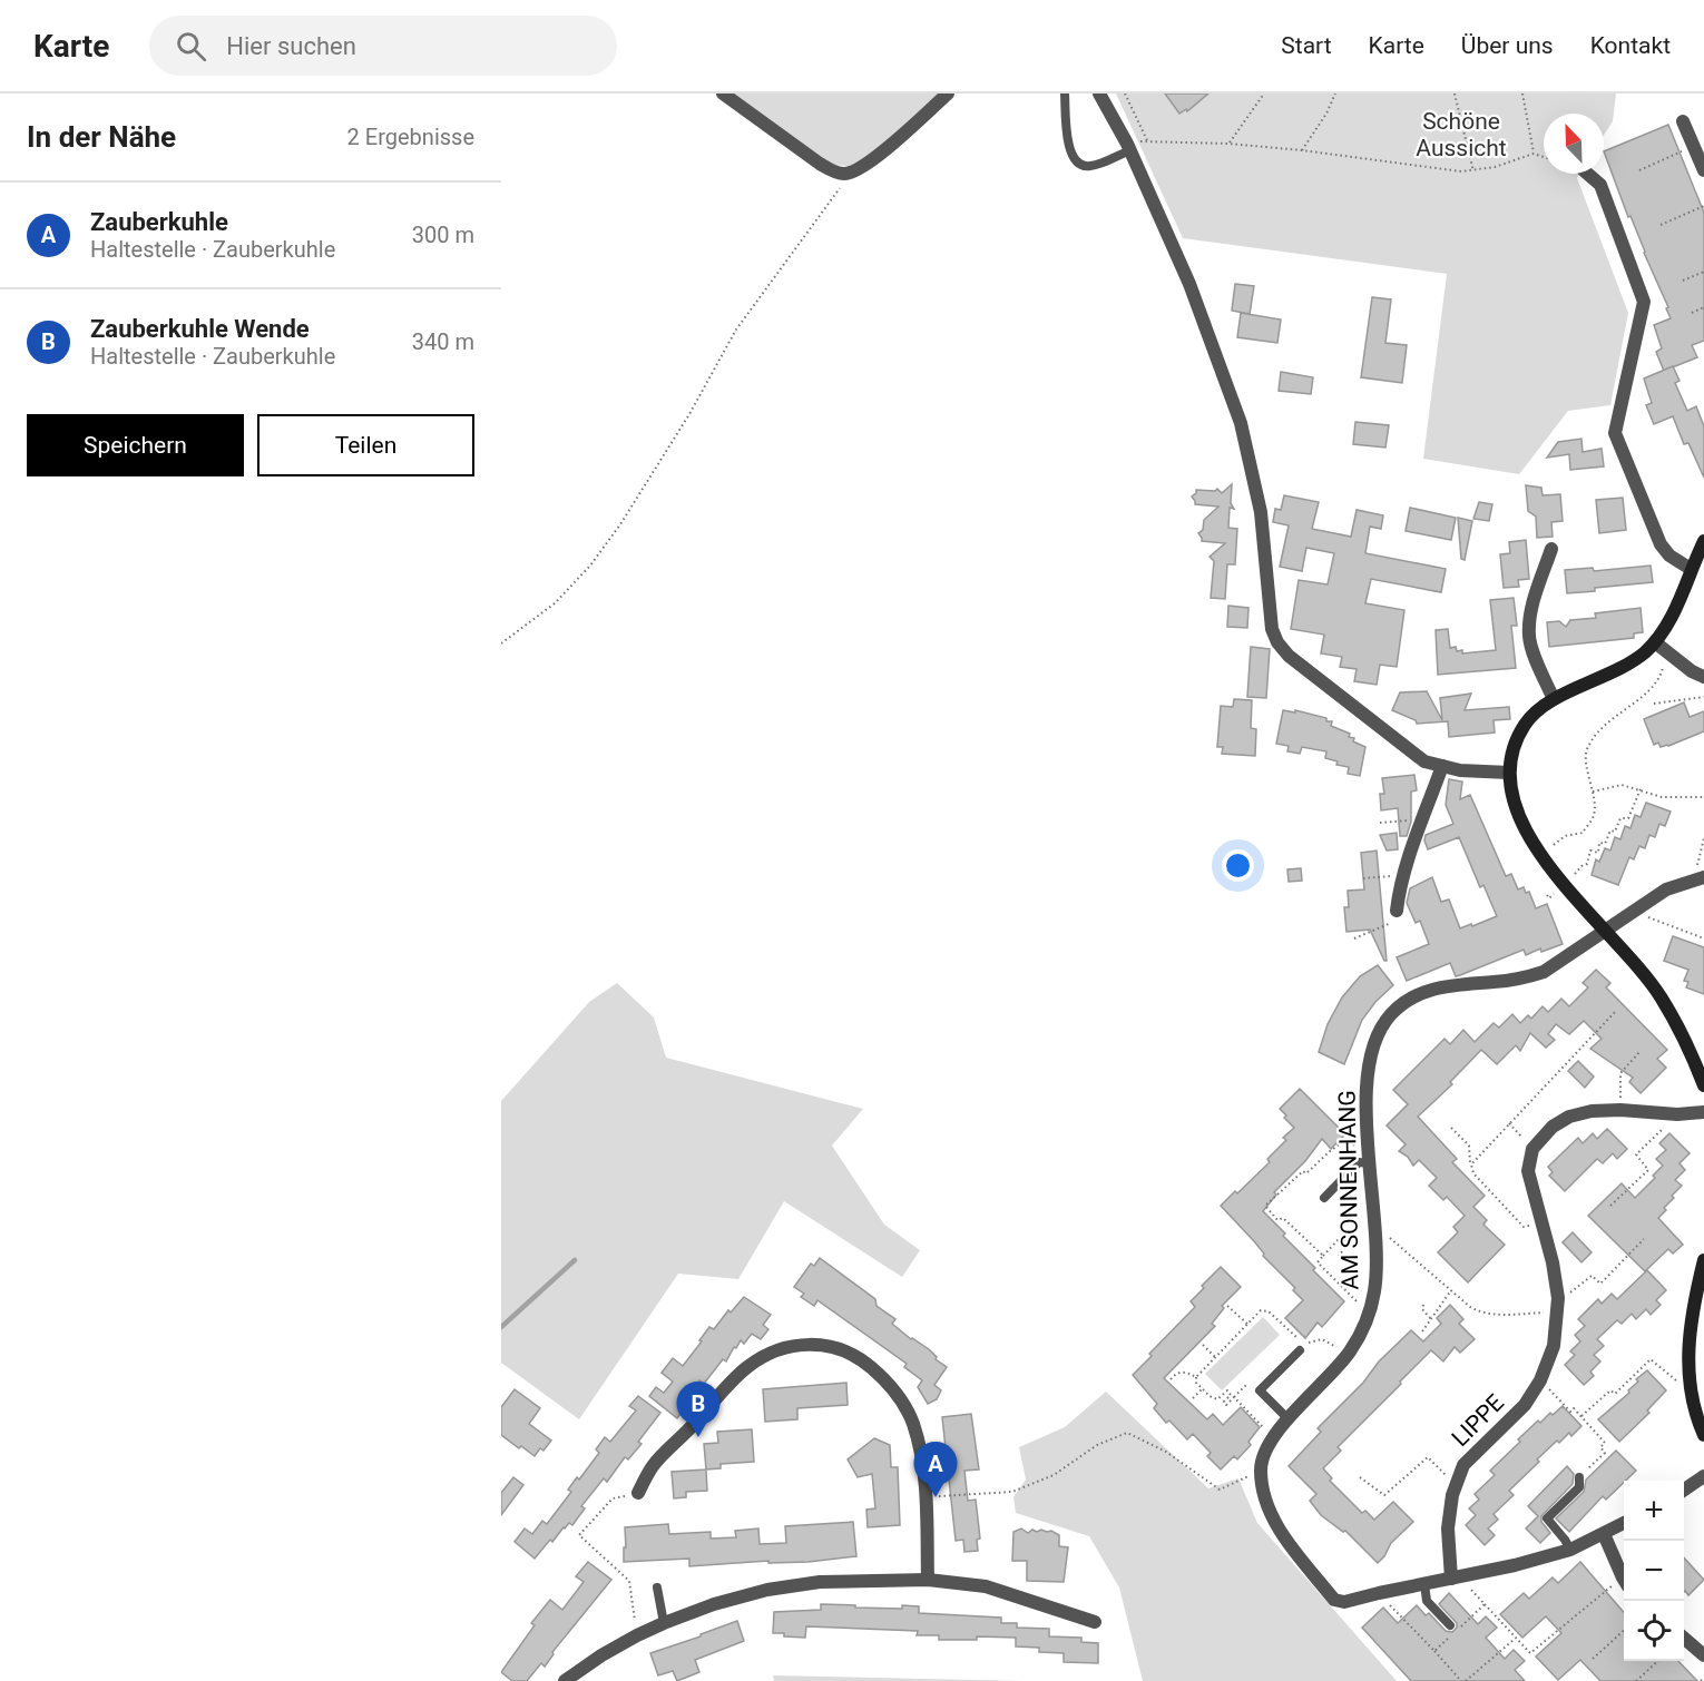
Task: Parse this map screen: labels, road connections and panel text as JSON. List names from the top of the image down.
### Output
{
  "streets": {
    "street": ["AM SONNENHANG", "LIPPE"]
  },
  "crossings": [
    ["AM SONNENHANG", "LIPPE"]
  ],
  "parks": ["Schöne Aussicht"],
  "north": "top left",
  "page": {
    "header": "Karte",
    "search": "Hier suchen",
    "nav": [
      "Start",
      "Karte",
      "Über uns",
      "Kontakt"
    ],
    "heading": ["In der Nähe", "2 Ergebnisse"],
    "list": [
      {
        "mark": "A",
        "name": "Zauberkuhle",
        "note": "Haltestelle · Zauberkuhle",
        "value": "300 m"
      },
      {
        "mark": "B",
        "name": "Zauberkuhle Wende",
        "note": "Haltestelle · Zauberkuhle",
        "value": "340 m"
      }
    ],
    "buttons": ["Speichern", "Teilen"],
    "pins": ["B", "A"],
    "map_buttons": ["+", "−"]
  }
}
